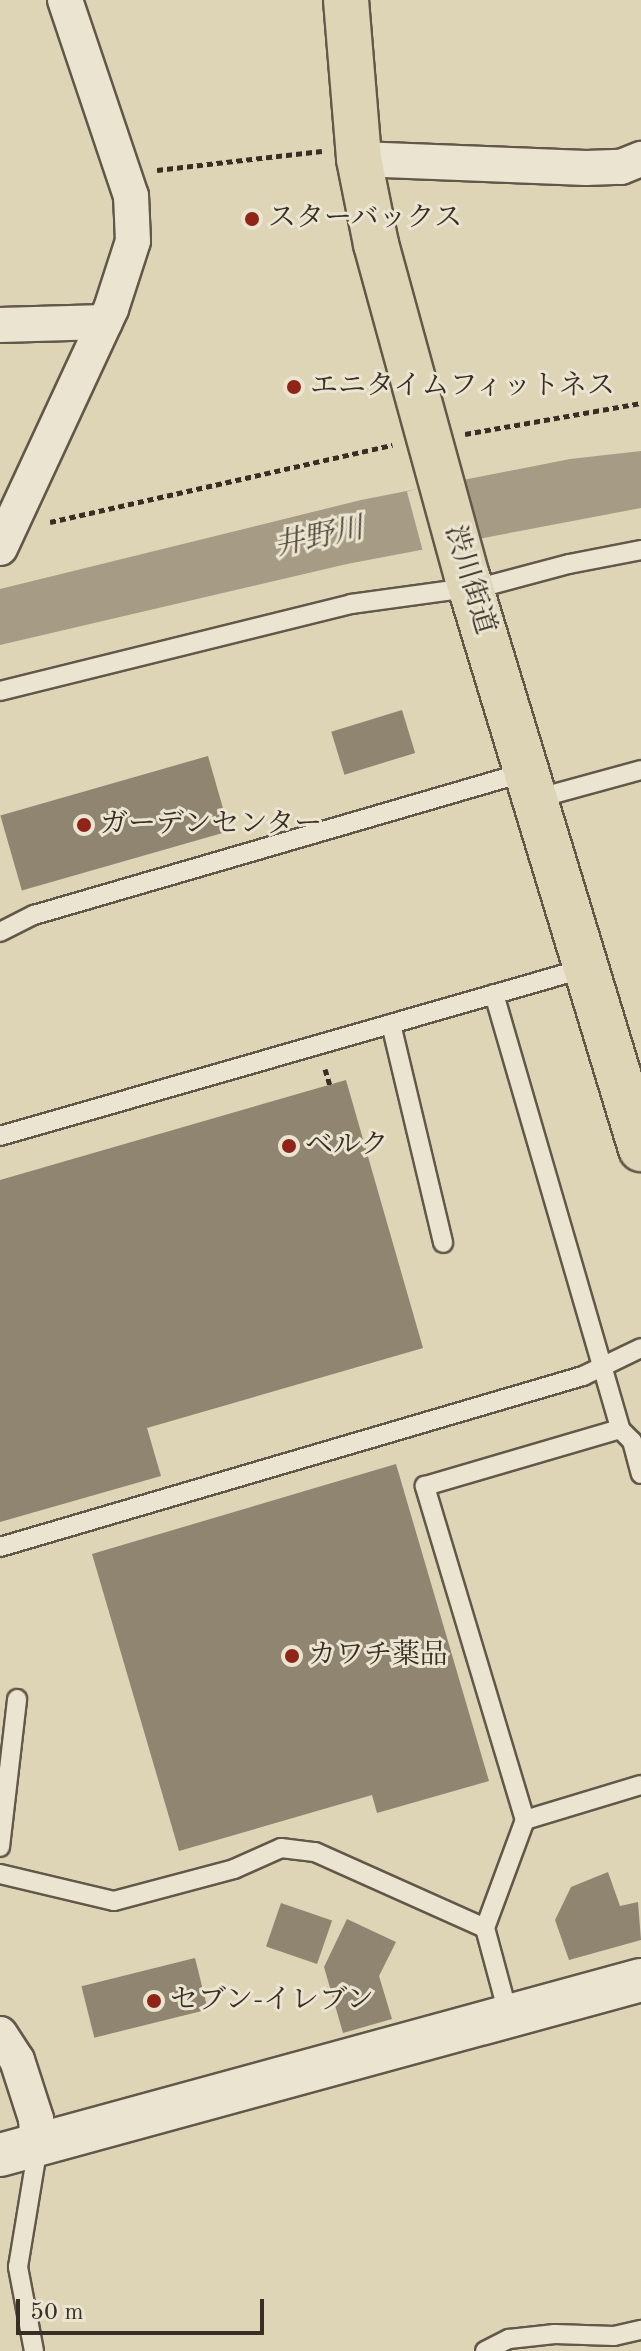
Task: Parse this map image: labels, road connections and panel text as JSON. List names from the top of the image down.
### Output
{
  "streets": {
    "main road": ["渋川街道"]
  },
  "water": ["井野川"],
  "places": [
    "スターバックス",
    "エニタイムフィットネス",
    "ガーデンセンター",
    "ベルク",
    "カワチ薬品",
    "セブン-イレブン"
  ],
  "scale_bar": "50 m"
}
